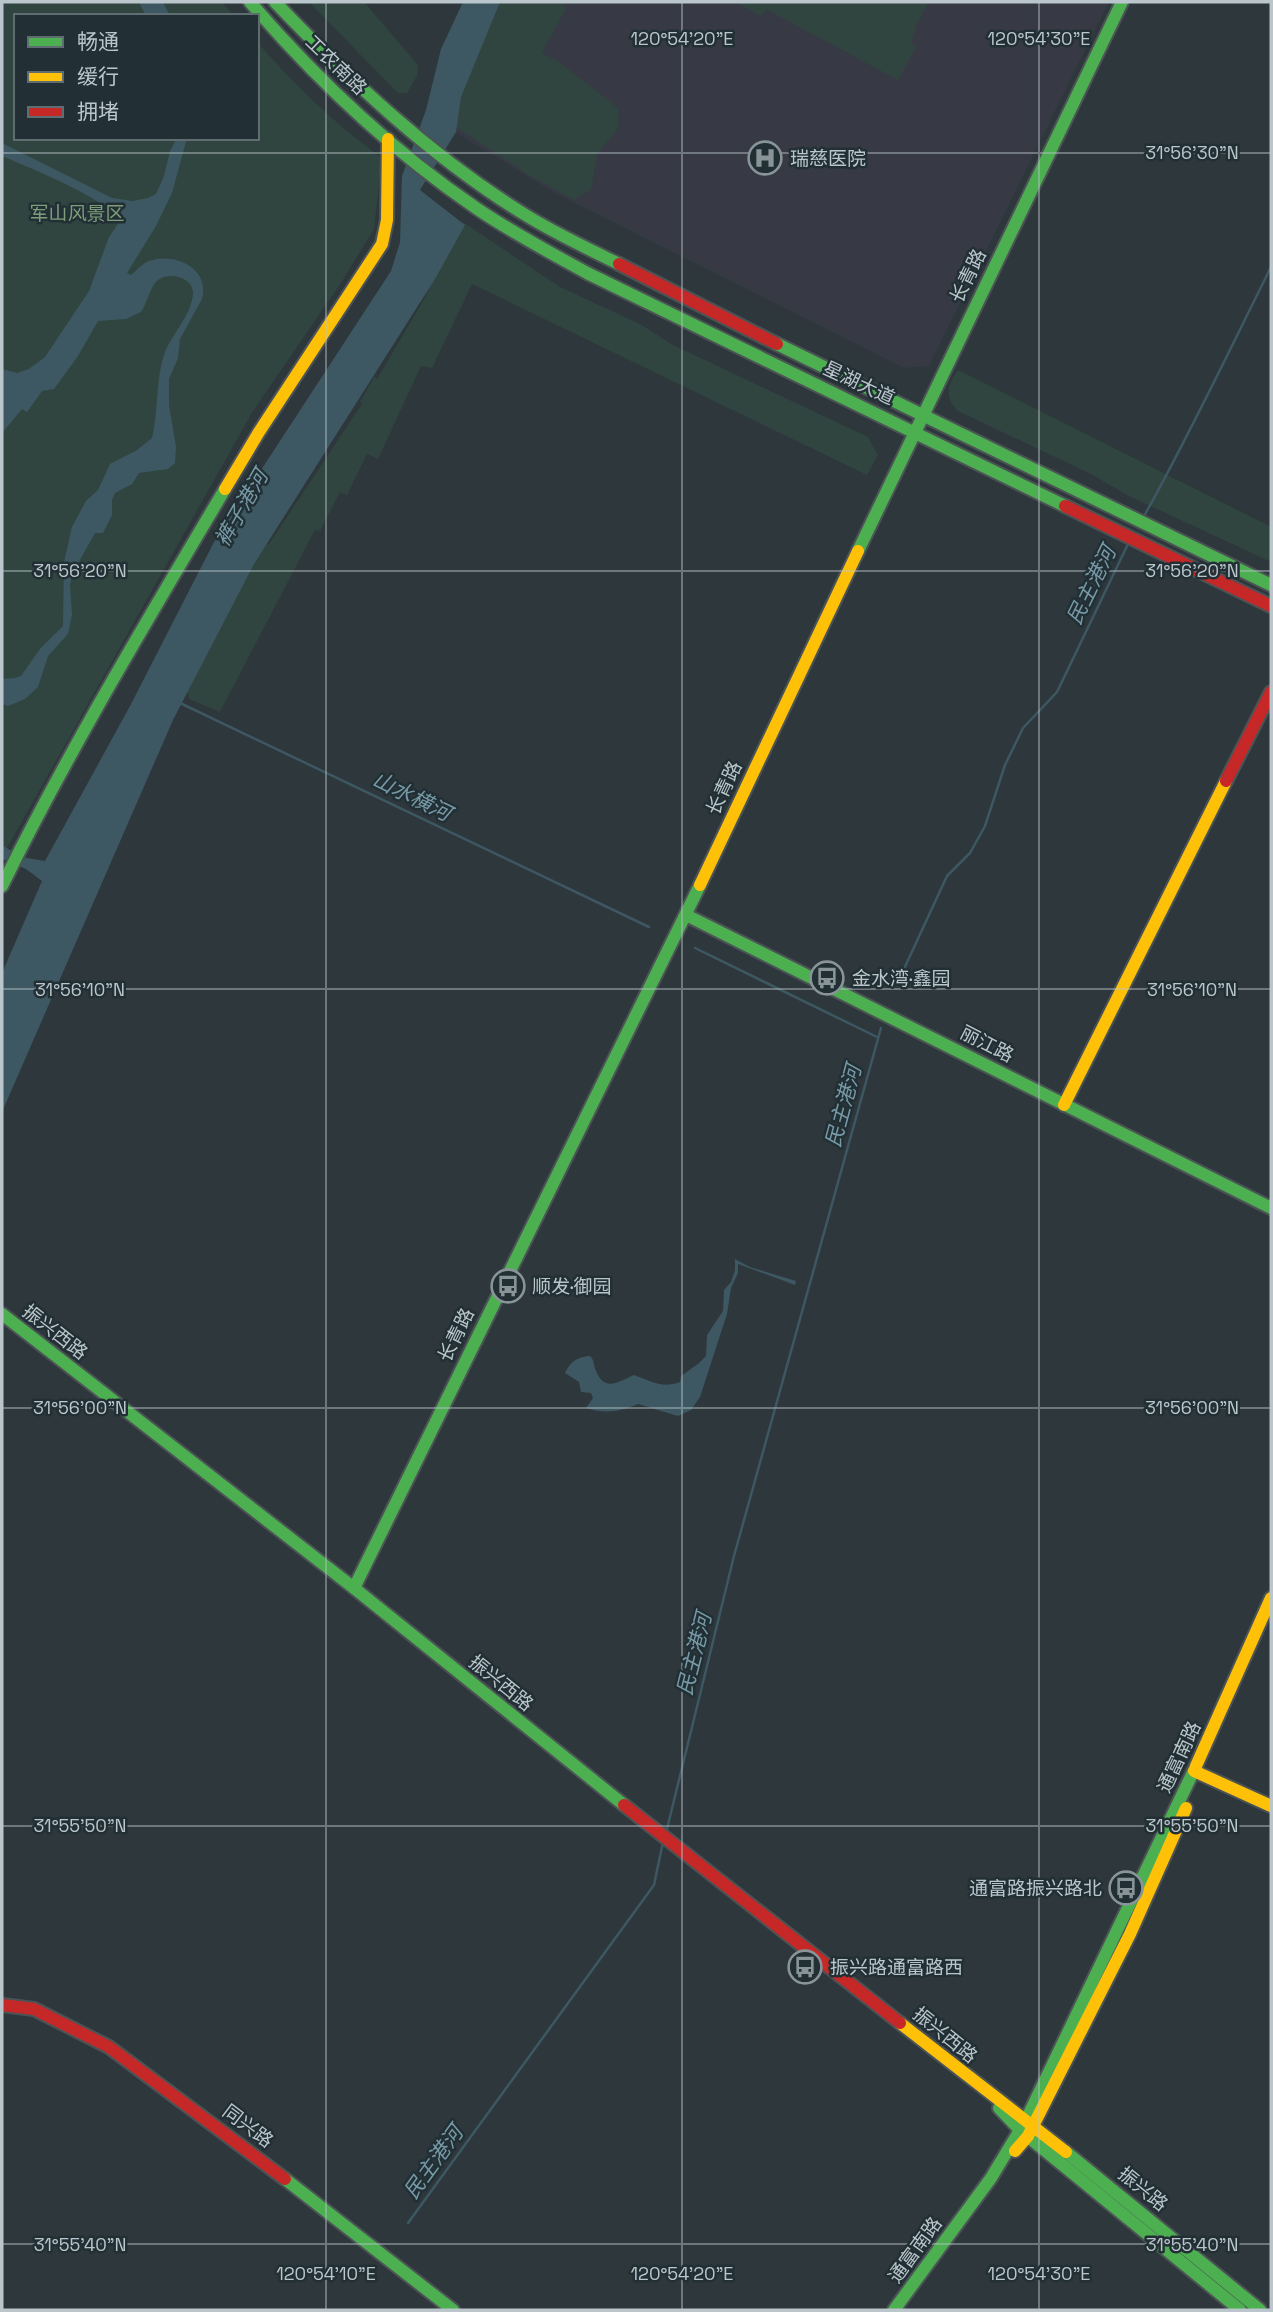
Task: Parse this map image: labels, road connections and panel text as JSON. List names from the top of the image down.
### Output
{
  "streets": {
    "street": [
      "工农南路",
      "长青路",
      "星湖大道",
      "丽江路",
      "振兴西路",
      "通富南路",
      "同兴路",
      "振兴路"
    ]
  },
  "crossings": [
    ["工农南路", "星湖大道"],
    ["长青路", "星湖大道"],
    ["长青路", "丽江路"],
    ["长青路", "振兴西路"],
    ["振兴西路", "通富南路"],
    ["振兴西路", "振兴路"],
    ["通富南路", "振兴路"]
  ],
  "water": ["裤子港河", "民主港河", "山水横河"],
  "parks": ["军山风景区"],
  "places": {
    "hospital": ["瑞慈医院"],
    "bus stop": [
      "金水湾·鑫园",
      "顺发·御园",
      "通富路振兴路北",
      "振兴路通富路西"
    ]
  },
  "legend": ["畅通", "缓行", "拥堵"],
  "coordinates": [
    "120°54'20\"E",
    "120°54'30\"E",
    "31°56'30\"N",
    "31°56'20\"N",
    "31°56'10\"N",
    "31°56'00\"N",
    "31°55'50\"N",
    "31°55'40\"N",
    "120°54'10\"E"
  ]
}
